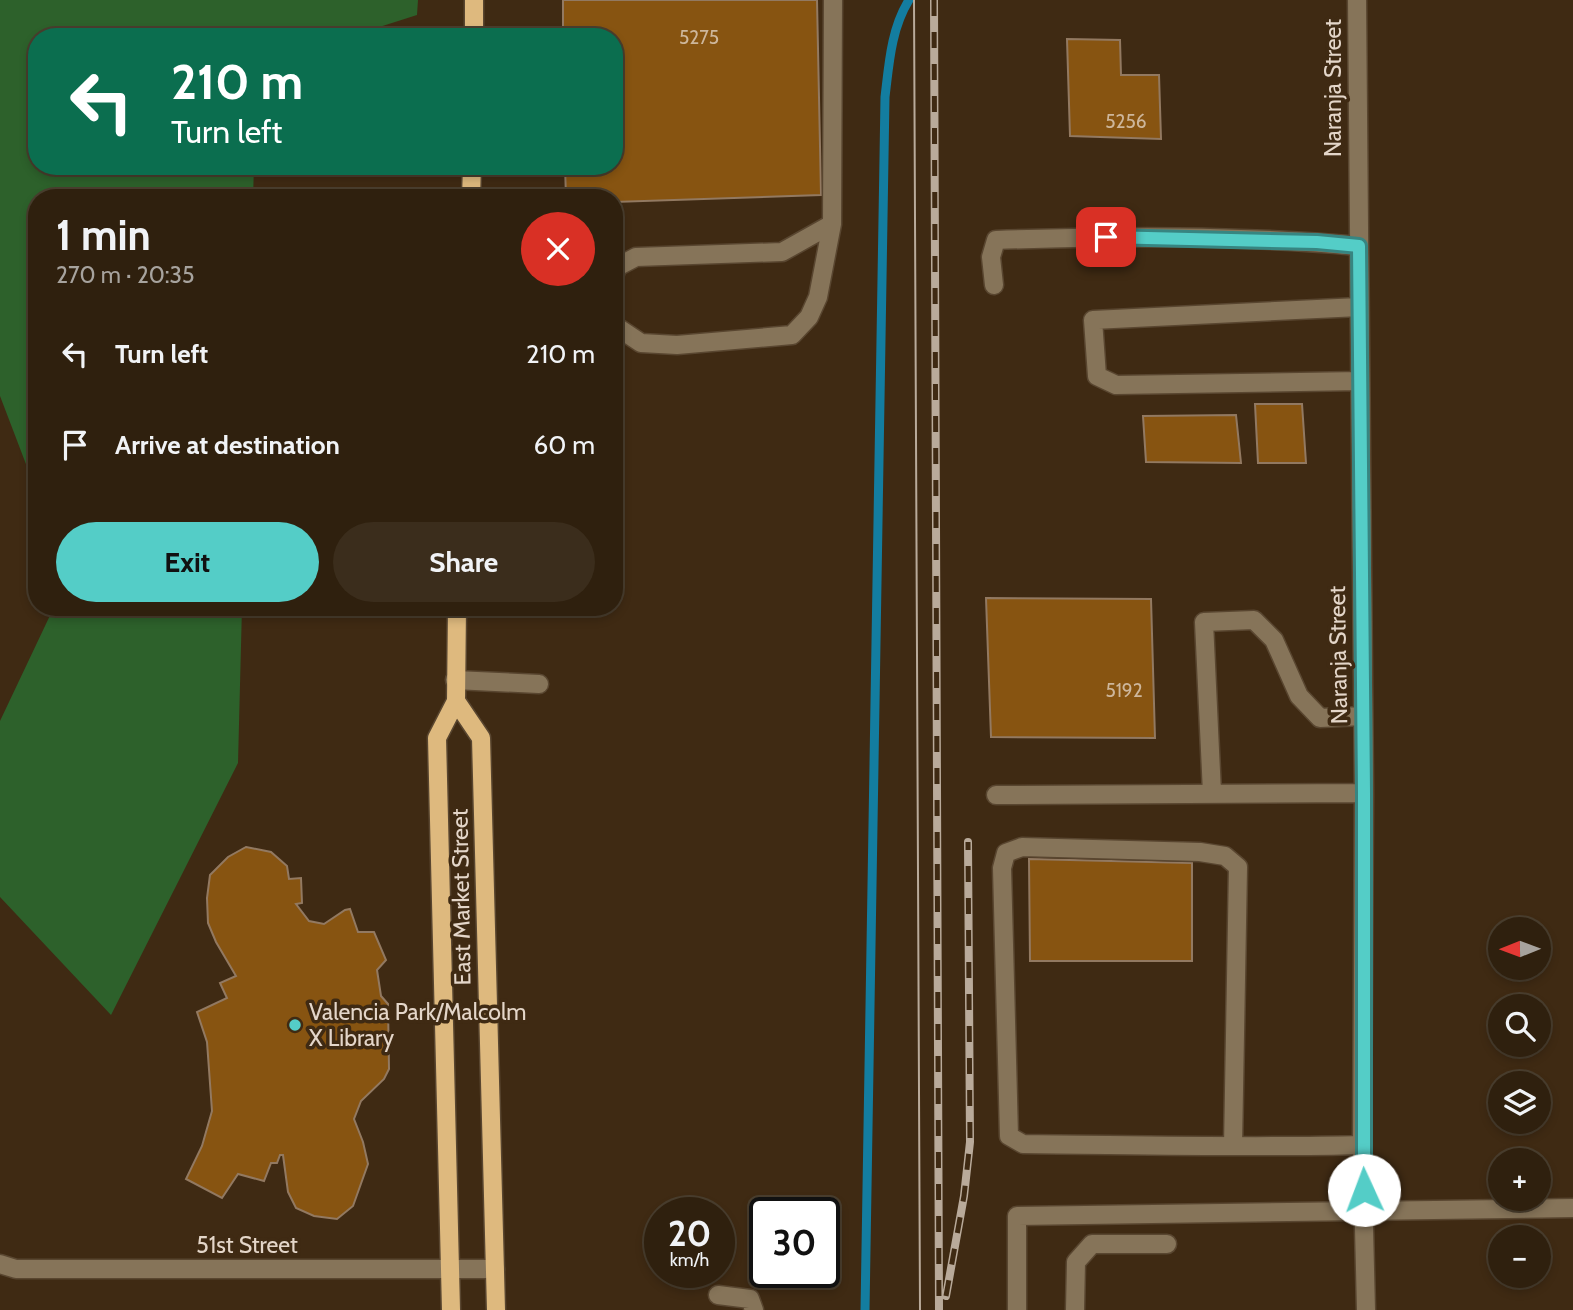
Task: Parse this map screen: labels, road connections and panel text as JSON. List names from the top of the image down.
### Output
{
  "streets": {
    "main road": ["East Market Street"],
    "street": ["Naranja Street", "51st Street"]
  },
  "crossings": [
    ["East Market Street", "51st Street"]
  ],
  "places": ["Valencia Park/Malcolm X Library"],
  "house_numbers": ["5275", "5256", "5192"],
  "north": "left",
  "page": {
    "turn": ["210 m", "Turn left"],
    "heading": ["1 min", "270 m · 20:35"],
    "list": [
      {
        "name": "Turn left",
        "value": "210 m"
      },
      {
        "name": "Arrive at destination",
        "value": "60 m"
      }
    ],
    "buttons": ["Exit", "Share"],
    "map_buttons": ["+", "−"],
    "speed": "20 km/h",
    "limit": "30"
  }
}
